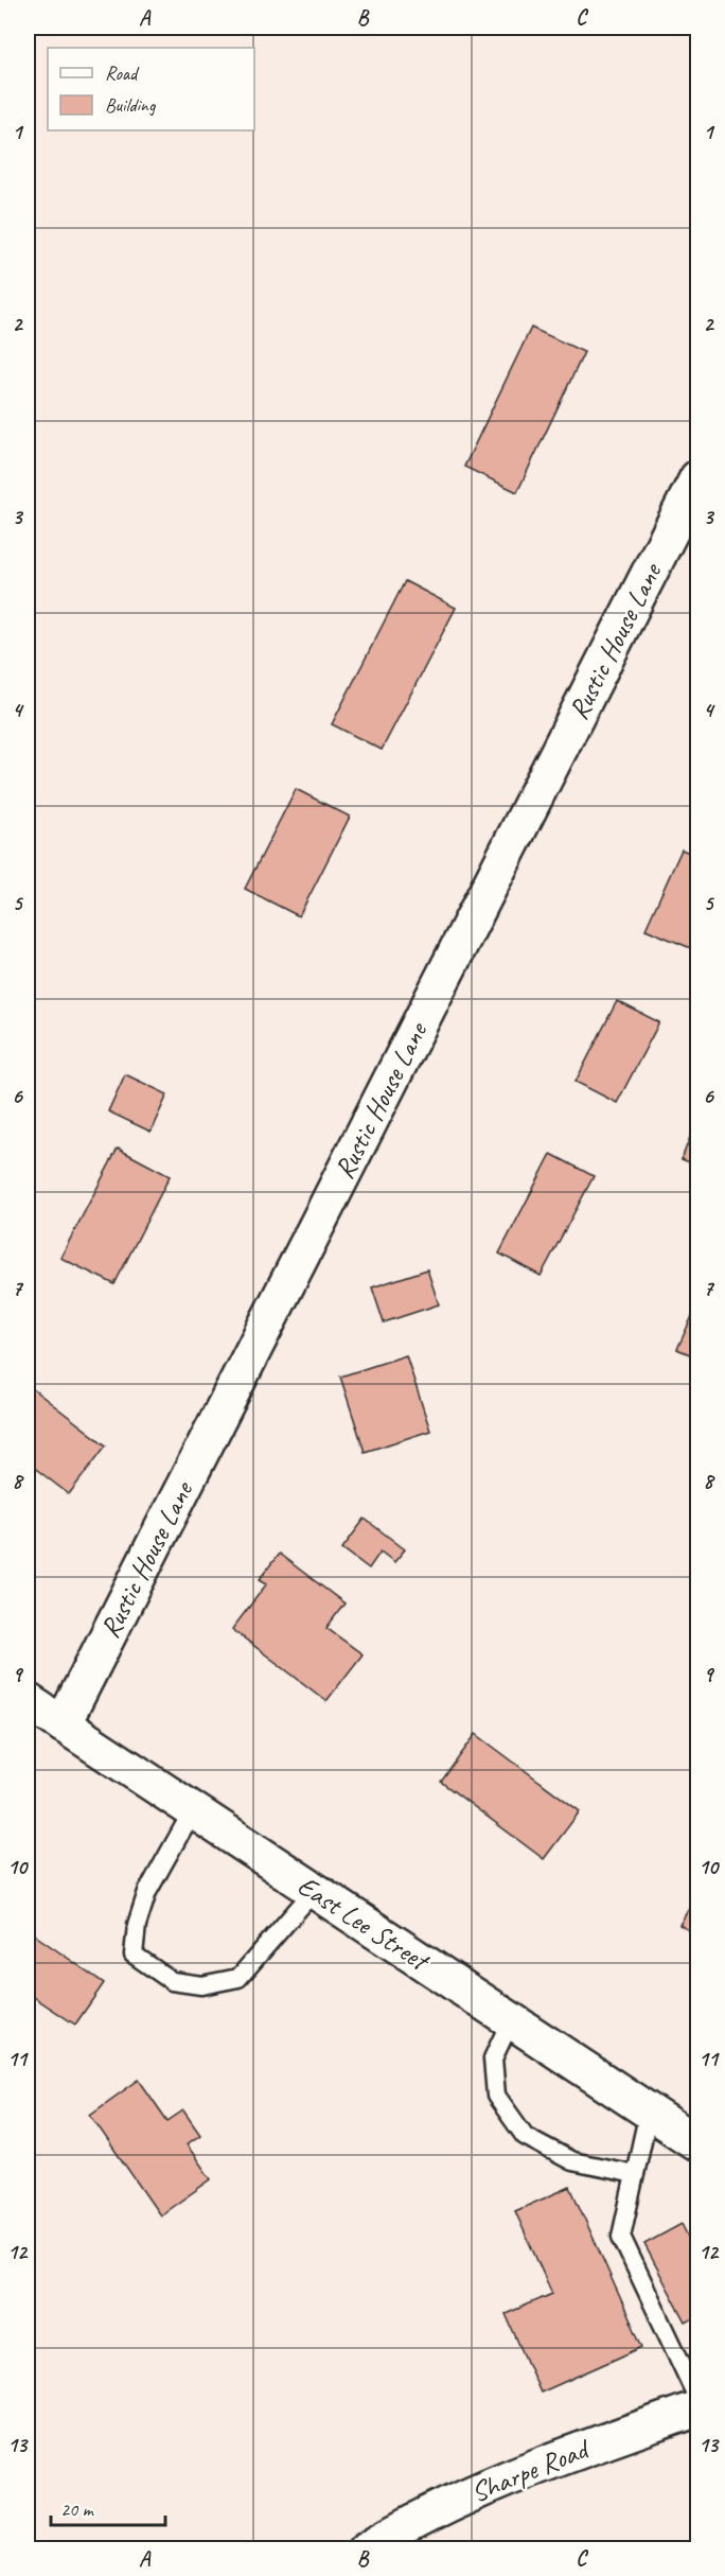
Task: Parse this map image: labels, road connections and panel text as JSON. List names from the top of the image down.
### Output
{
  "streets": {
    "street": ["Rustic House Lane", "East Lee Street", "Sharpe Road"]
  },
  "crossings": [
    ["Rustic House Lane", "East Lee Street"]
  ],
  "legend": ["Road", "Building"],
  "scale_bar": "20 m",
  "grid": {
    "columns": ["A", "B", "C"],
    "rows": [
      "1",
      "2",
      "3",
      "4",
      "5",
      "6",
      "7",
      "8",
      "9",
      "10",
      "11",
      "12",
      "13"
    ]
  }
}
